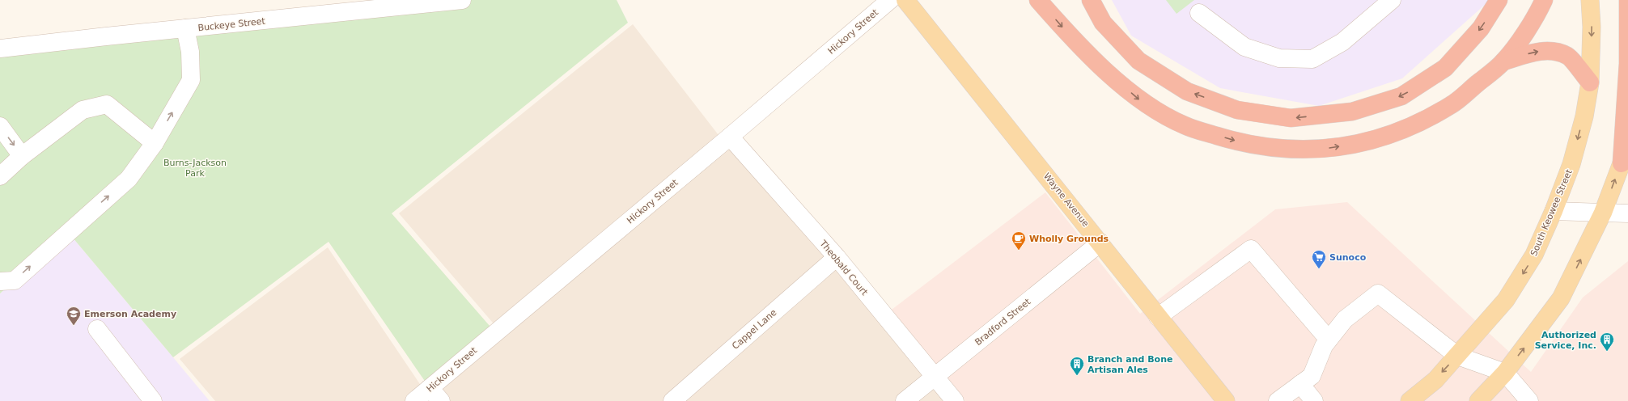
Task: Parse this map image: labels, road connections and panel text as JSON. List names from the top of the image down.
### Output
{
  "streets": {
    "main road": ["Wayne Avenue", "South Keowee Street"],
    "street": [
      "Buckeye Street",
      "Hickory Street",
      "Theobald Court",
      "Bradford Street",
      "Cappel Lane"
    ]
  },
  "crossings": [
    ["Hickory Street", "Theobald Court"],
    ["Wayne Avenue", "Bradford Street"],
    ["Theobald Court", "Bradford Street"],
    ["Theobald Court", "Cappel Lane"]
  ],
  "parks": ["Burns-Jackson Park"],
  "places": {
    "cafe": ["Wholly Grounds"],
    "supermarket": ["Sunoco"],
    "school or university": ["Emerson Academy"],
    "building": ["Authorized Service, Inc.", "Branch and Bone Artisan Ales"]
  }
}
